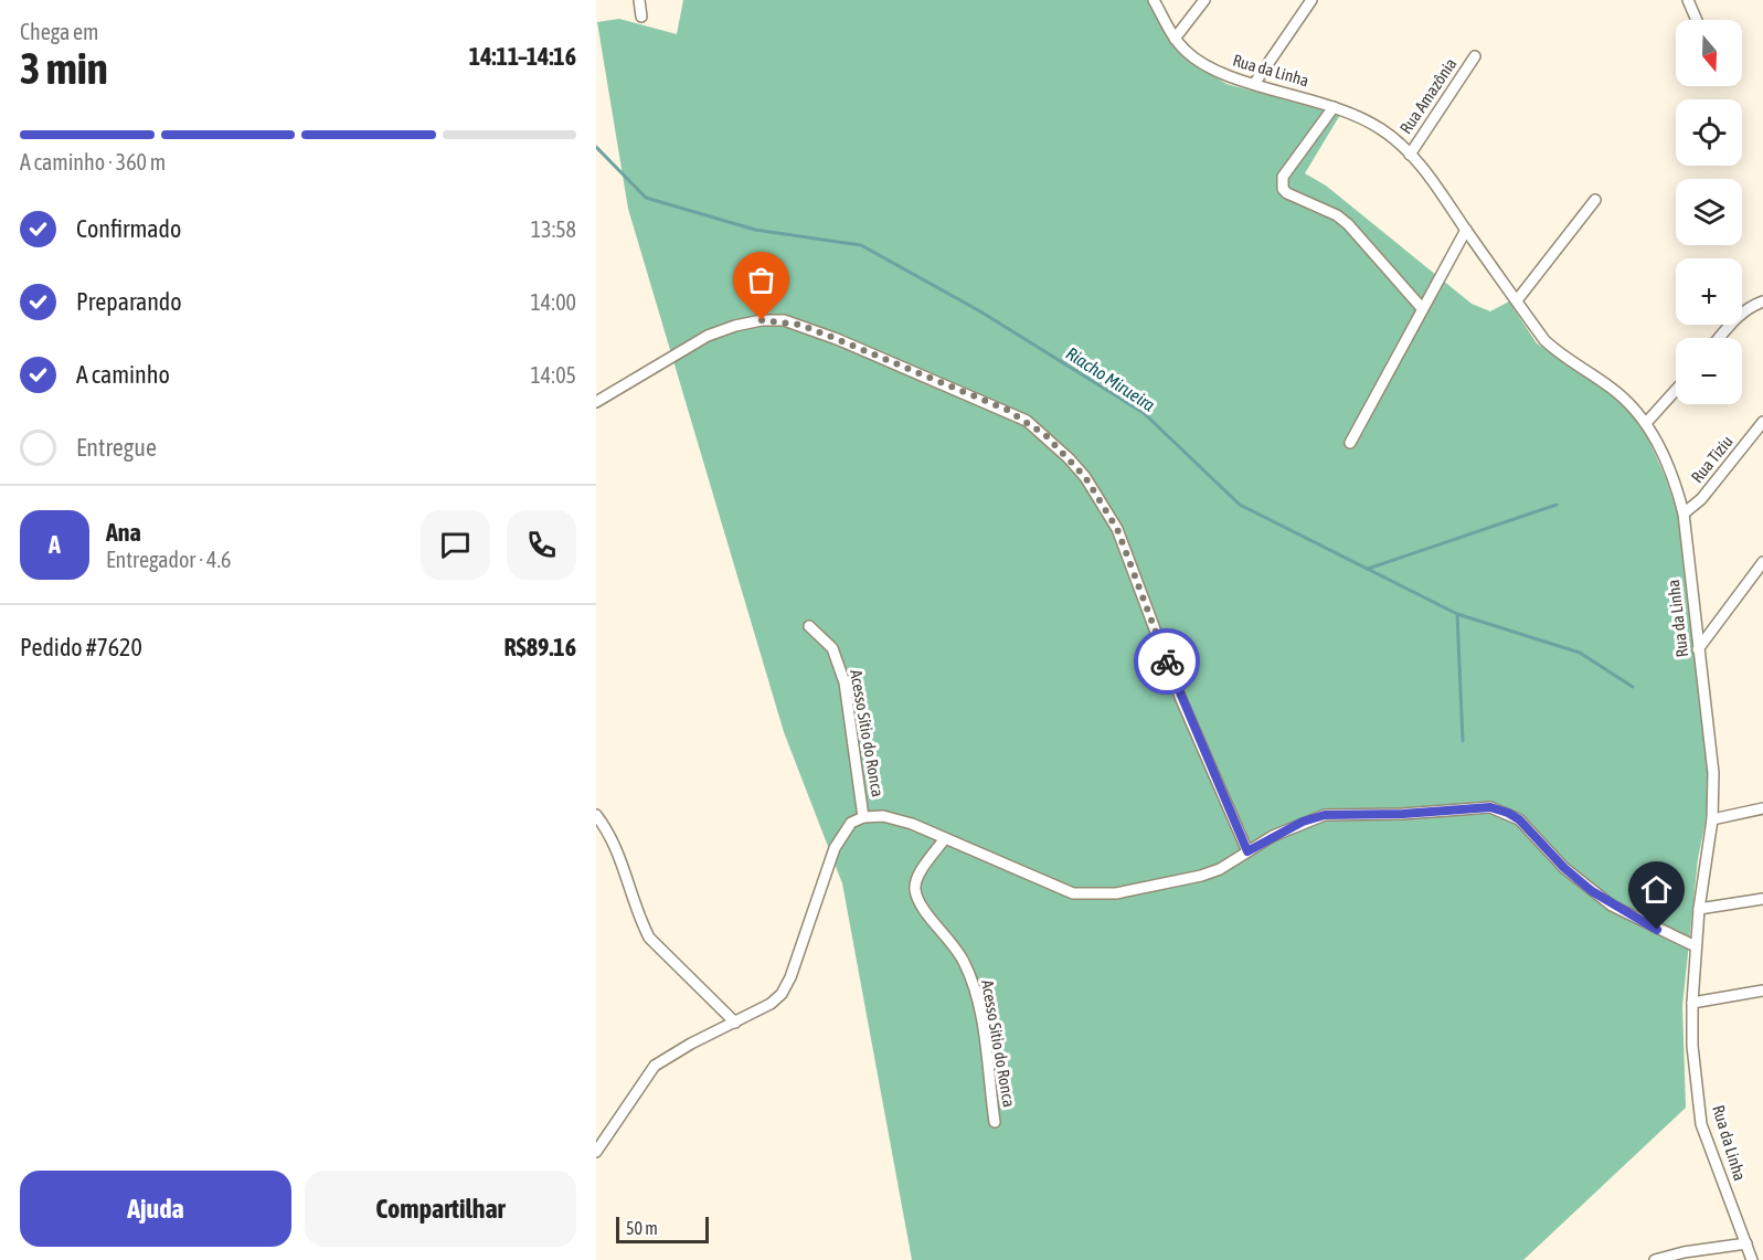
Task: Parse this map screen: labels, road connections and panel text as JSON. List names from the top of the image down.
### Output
{
  "streets": {
    "street": [
      "Rua da Linha",
      "Rua Amazônia",
      "Rua Tiziu",
      "Acesso Sítio do Ronca",
      "Acesso Sitio do Ronca"
    ]
  },
  "crossings": [
    ["Rua da Linha", "Rua Amazônia"],
    ["Rua da Linha", "Rua Tiziu"]
  ],
  "water": ["Riacho Mirueira"],
  "scale_bar": "50 m",
  "north": "bottom",
  "page": {
    "heading": ["3 min", "Chega em", "14:11–14:16"],
    "panel": [
      "Ana",
      "Entregador · 4.6",
      "Pedido #7620",
      "R$89.16"
    ],
    "map_buttons": ["+", "−"],
    "bar": "A caminho · 360 m",
    "list": [
      ["Confirmado", "13:58"],
      ["Preparando", "14:00"],
      ["A caminho", "14:05"],
      "Entregue"
    ],
    "round": "A",
    "buttons": ["Ajuda", "Compartilhar"],
    "scale": "50 m"
  }
}
